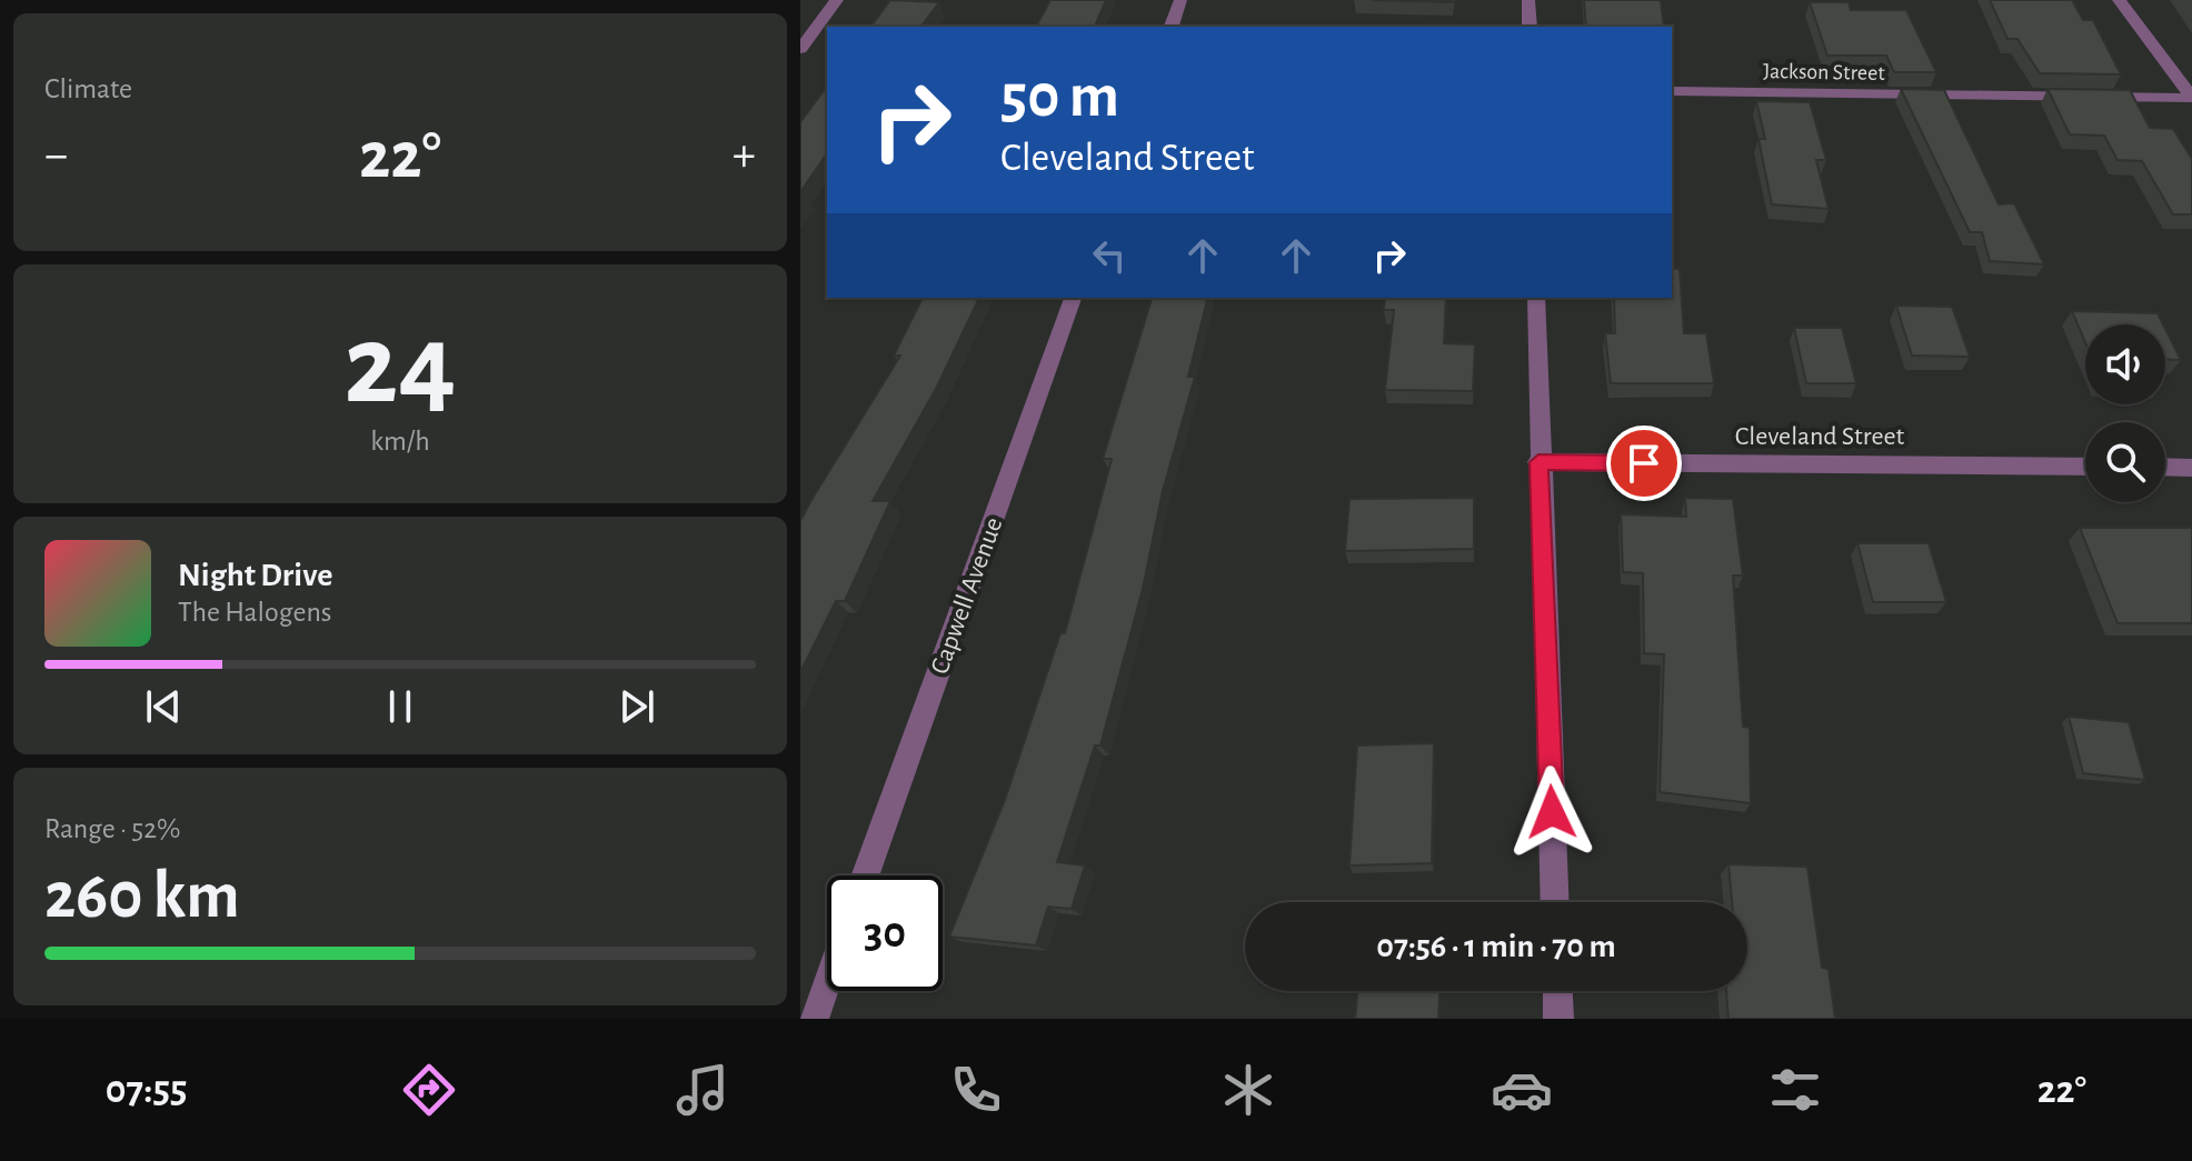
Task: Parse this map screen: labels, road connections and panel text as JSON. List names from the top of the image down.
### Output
{
  "streets": {
    "street": ["Jackson Street", "Cleveland Street", "Capwell Avenue"]
  },
  "page": {
    "tile": [
      "Climate",
      ["24", "km/h"],
      ["Range · 52%", "260 km"]
    ],
    "turn": ["50 m", "Cleveland Street"],
    "heat": ["−", "22°", "+"],
    "song": ["Night Drive", "The Halogens"],
    "limit": "30",
    "trip": "07:56 · 1 min · 70 m",
    "tabs": ["07:55", "22°"]
  }
}
